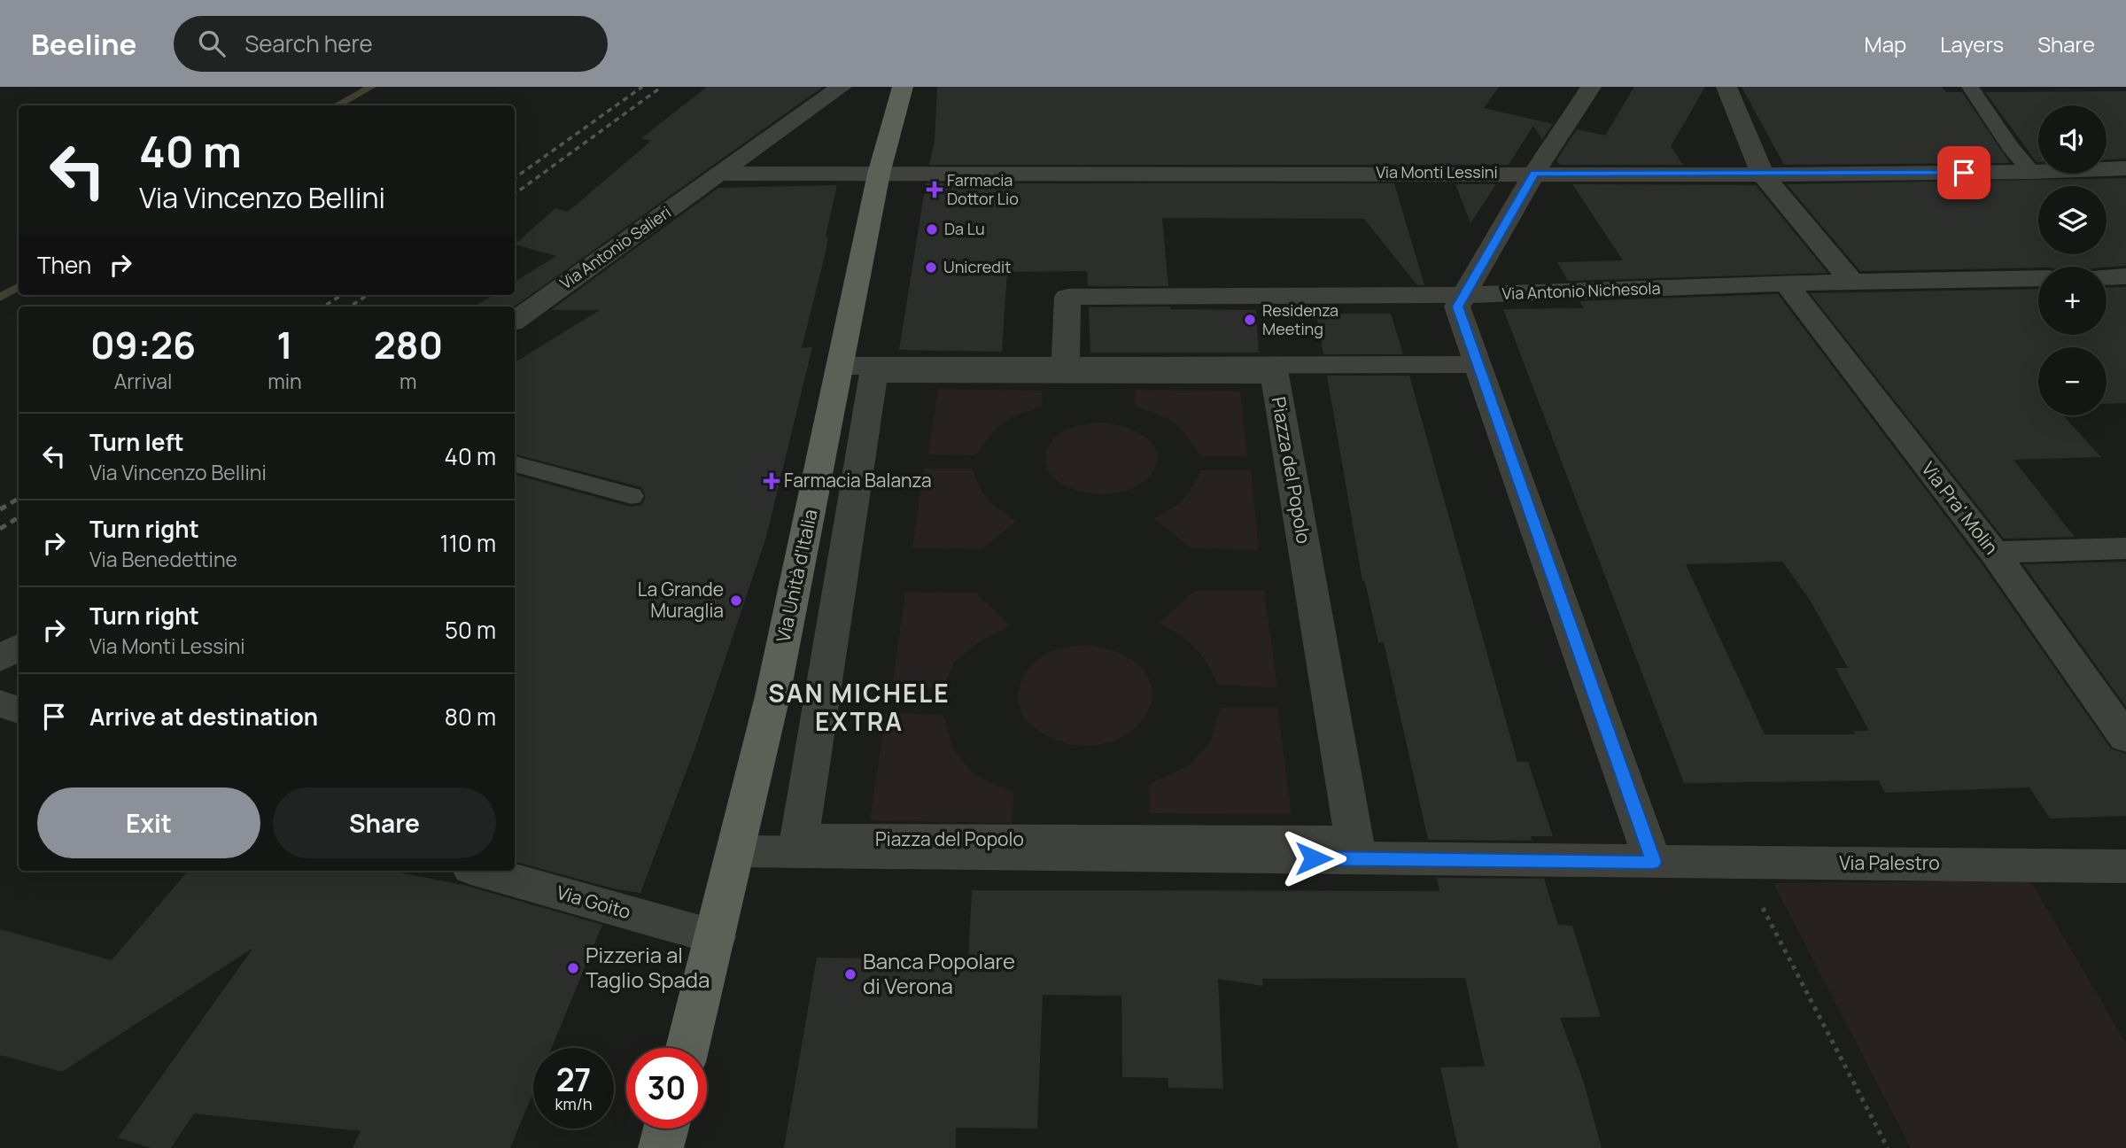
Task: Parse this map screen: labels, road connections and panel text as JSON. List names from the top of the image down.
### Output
{
  "streets": {
    "main road": ["Via Unità d'Italia"],
    "street": [
      "Via Monti Lessini",
      "Via Antonio Salieri",
      "Via Antonio Nichesola",
      "Piazza del Popolo",
      "Via Pra' Molin",
      "Via Palestro",
      "Via Goito"
    ]
  },
  "crossings": [
    ["Via Monti Lessini", "Via Antonio Salieri"],
    ["Via Monti Lessini", "Via Unità d'Italia"],
    ["Via Antonio Nichesola", "Via Pra' Molin"],
    ["Piazza del Popolo", "Via Unità d'Italia"],
    ["Piazza del Popolo", "Via Palestro"],
    ["Via Unità d'Italia", "Via Goito"]
  ],
  "districts": ["SAN MICHELE EXTRA"],
  "places": {
    "health": ["Farmacia Dottor Lio", "Farmacia Balanza"],
    "other": [
      "Da Lu",
      "Unicredit",
      "Residenza Meeting",
      "La Grande Muraglia",
      "Pizzeria al Taglio Spada",
      "Banca Popolare di Verona"
    ]
  },
  "page": {
    "header": "Beeline",
    "search": "Search here",
    "nav": ["Map", "Layers", "Share"],
    "map_buttons": ["+", "−"],
    "turn": ["40 m", "Via Vincenzo Bellini"],
    "then": "Then",
    "eta": [
      "09:26",
      "Arrival",
      "1",
      "min",
      "280",
      "m"
    ],
    "list": [
      {
        "name": "Turn left",
        "note": "Via Vincenzo Bellini",
        "value": "40 m"
      },
      {
        "name": "Turn right",
        "note": "Via Benedettine",
        "value": "110 m"
      },
      {
        "name": "Turn right",
        "note": "Via Monti Lessini",
        "value": "50 m"
      },
      {
        "name": "Arrive at destination",
        "value": "80 m"
      }
    ],
    "buttons": ["Exit", "Share"],
    "speed": "27 km/h",
    "limit": "30"
  }
}
